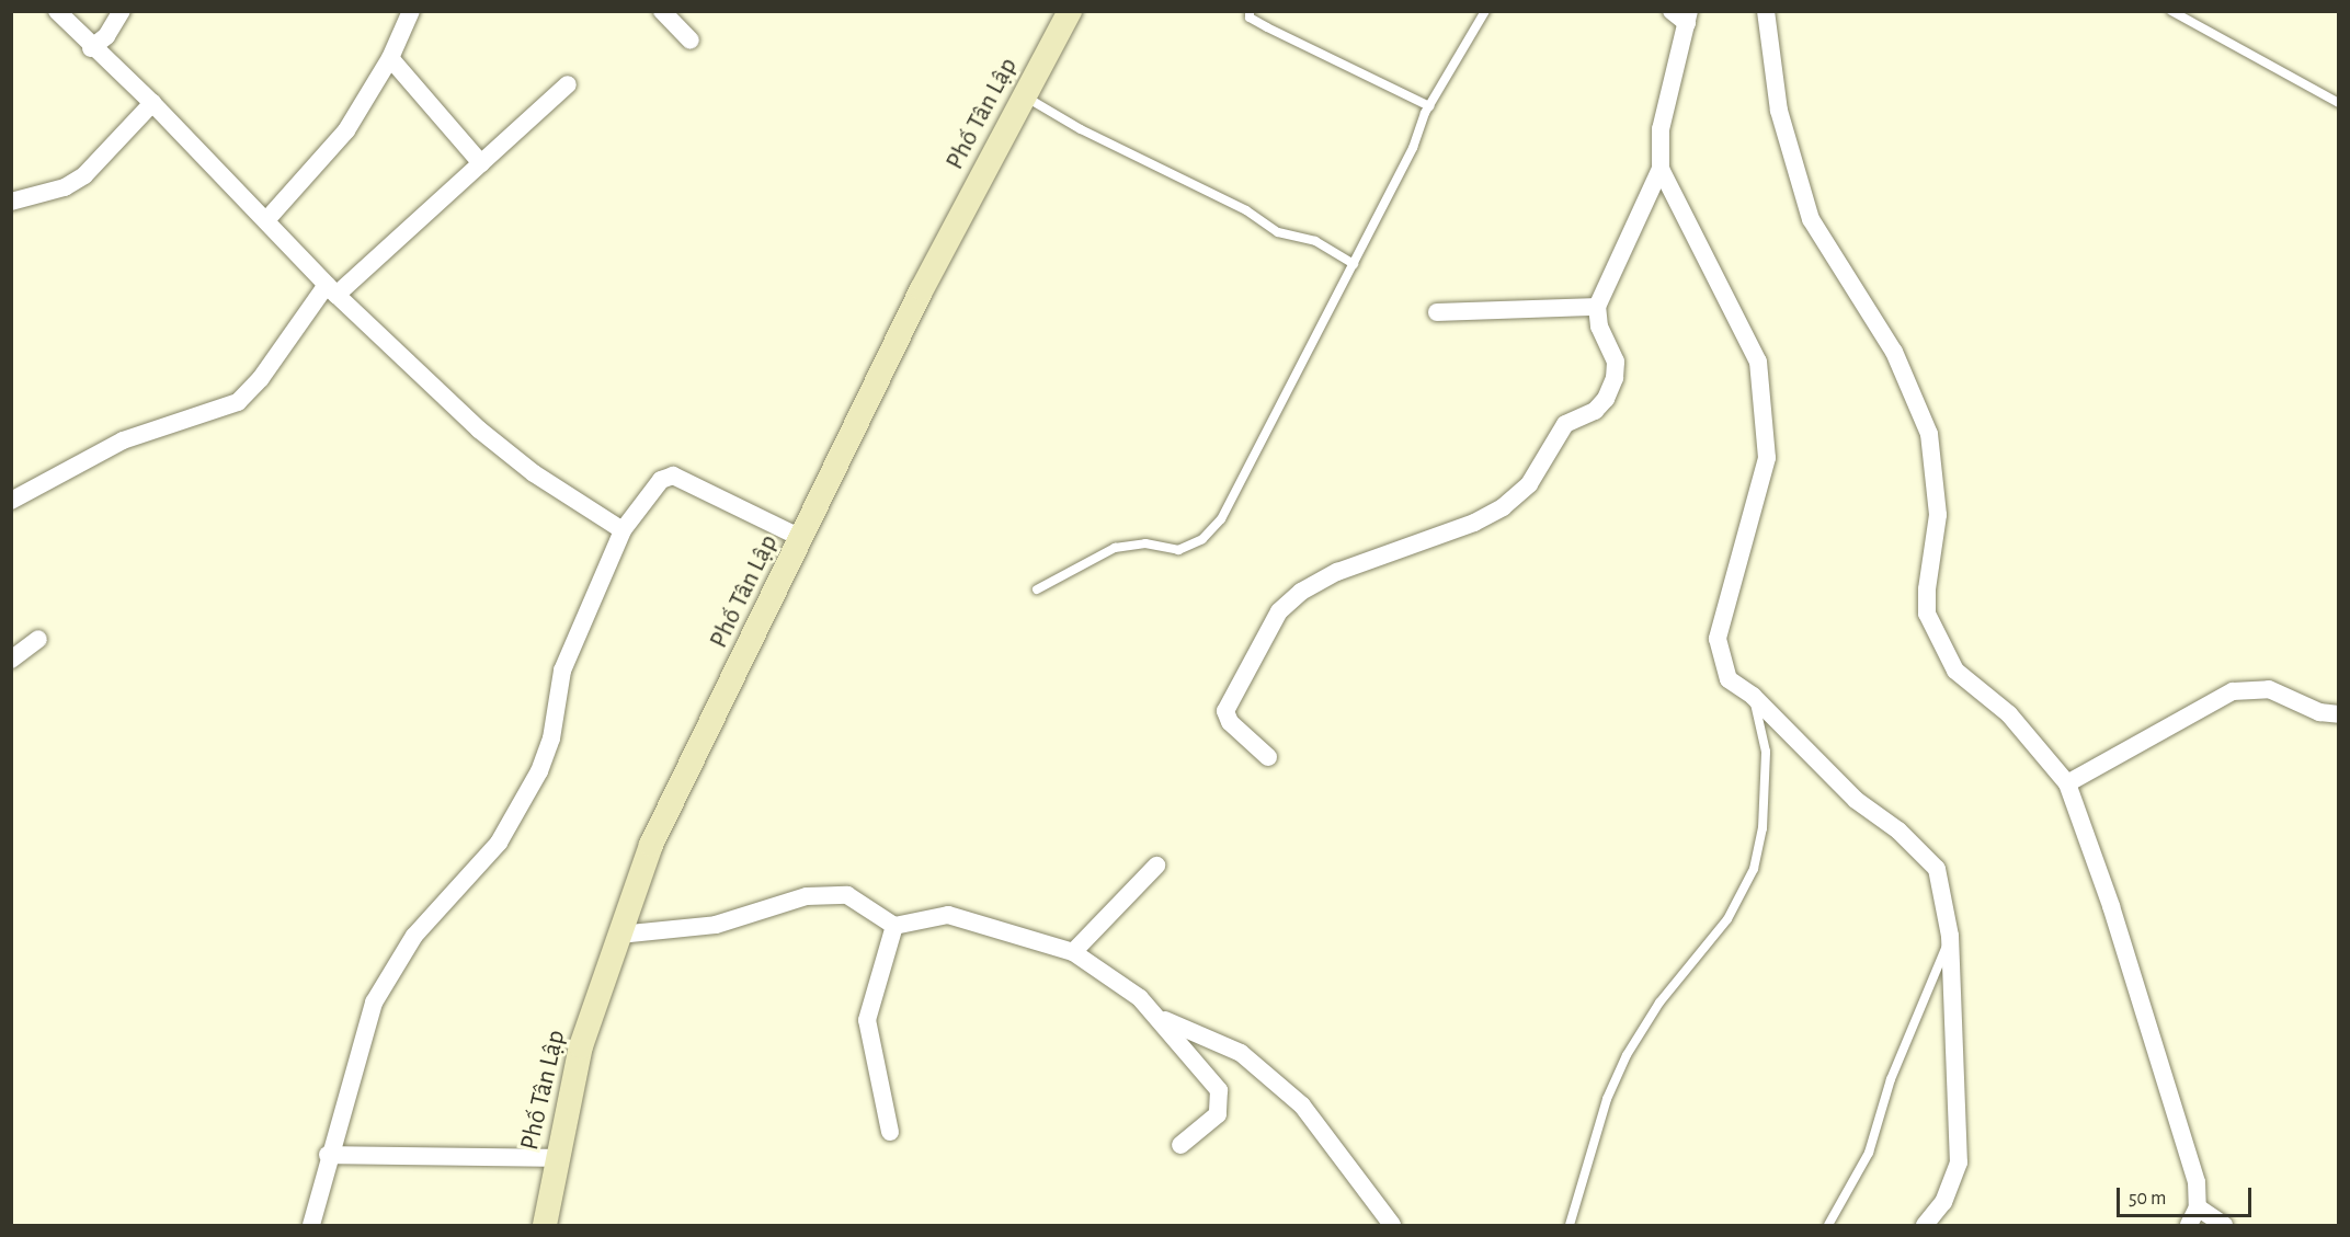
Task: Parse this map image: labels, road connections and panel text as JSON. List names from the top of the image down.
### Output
{
  "streets": {
    "main road": ["Phố Tân Lập"]
  },
  "scale_bar": "50 m"
}
